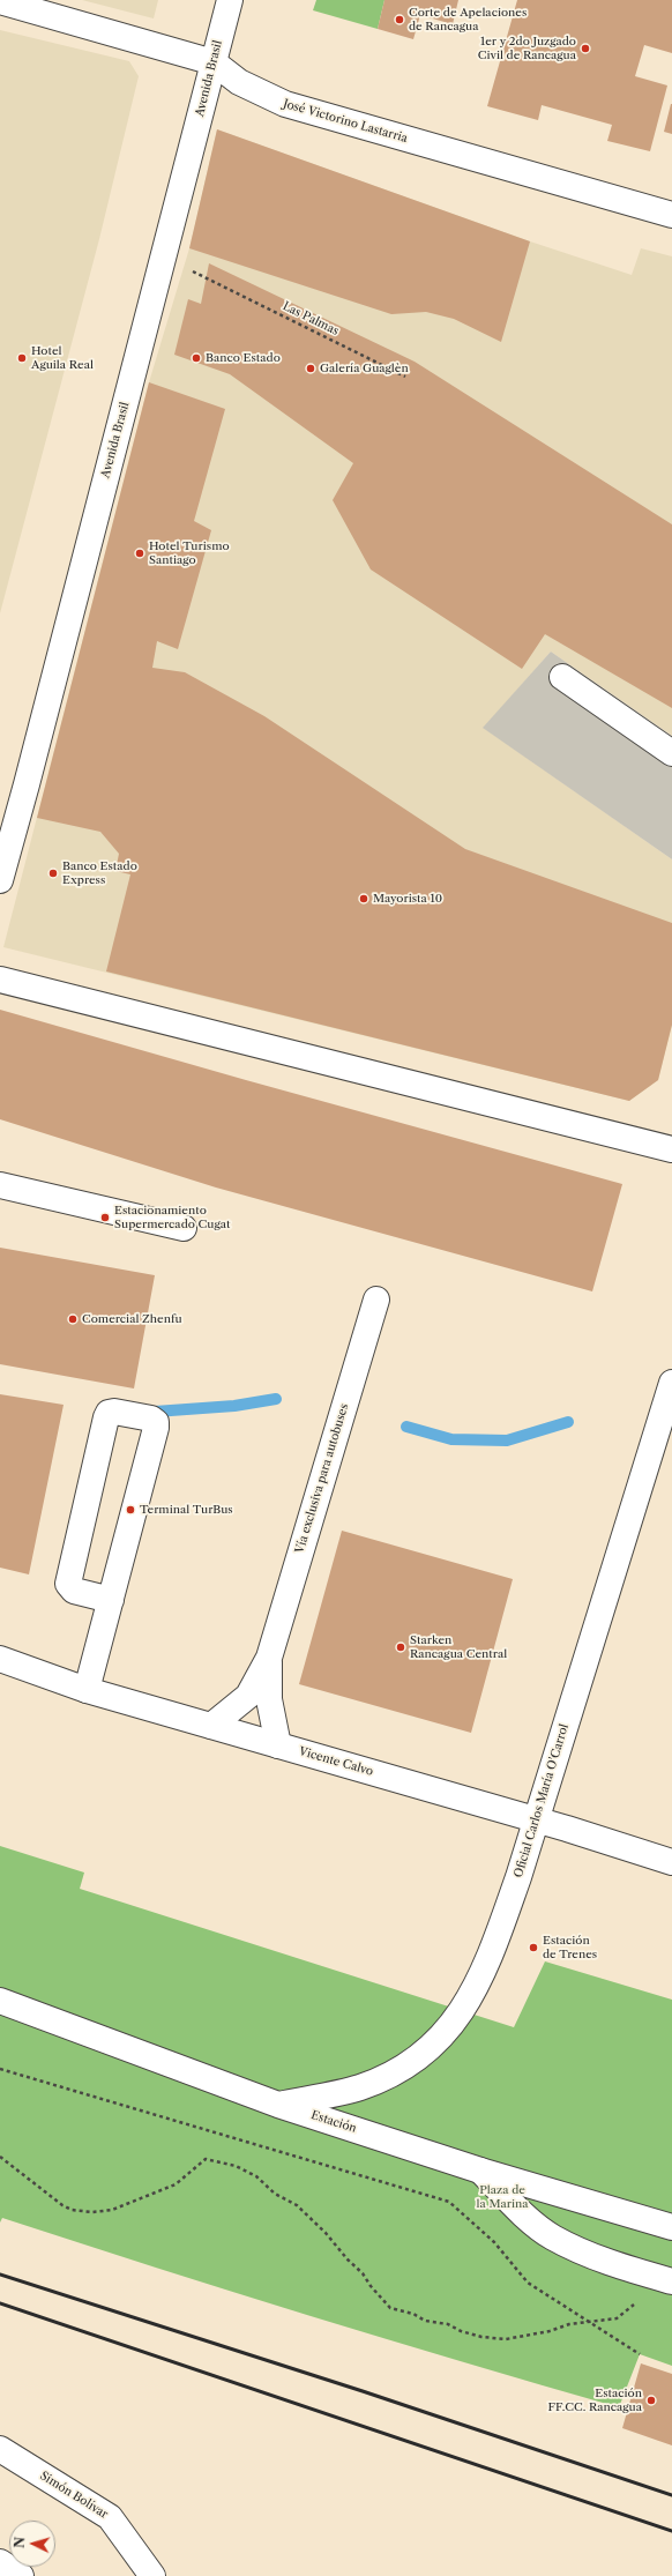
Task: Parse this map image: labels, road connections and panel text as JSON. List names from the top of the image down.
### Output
{
  "streets": {
    "main road": [
      "Avenida Brasil",
      "José Victorino Lastarria",
      "Vía exclusiva para autobuses",
      "Vicente Calvo",
      "Oficial Carlos María O'Carrol",
      "Estación",
      "Simón Bolívar"
    ],
    "path": ["Las Palmas"]
  },
  "crossings": [
    ["Avenida Brasil", "José Victorino Lastarria"],
    ["Vía exclusiva para autobuses", "Vicente Calvo"],
    ["Vicente Calvo", "Oficial Carlos María O'Carrol"],
    ["Oficial Carlos María O'Carrol", "Estación"]
  ],
  "parks": ["Plaza de la Marina"],
  "places": [
    "Corte de Apelaciones de Rancagua",
    "1er y 2do Juzgado Civil de Rancagua",
    "Hotel Aguila Real",
    "Banco Estado",
    "Galería Guaglèn",
    "Hotel Turismo Santiago",
    "Banco Estado Express",
    "Mayorista 10",
    "Estacionamiento Supermercado Cugat",
    "Comercial Zhenfu",
    "Terminal TurBus",
    "Starken Rancagua Central",
    "Estación de Trenes",
    "Estación FF.CC. Rancagua"
  ],
  "north": "left"
}
